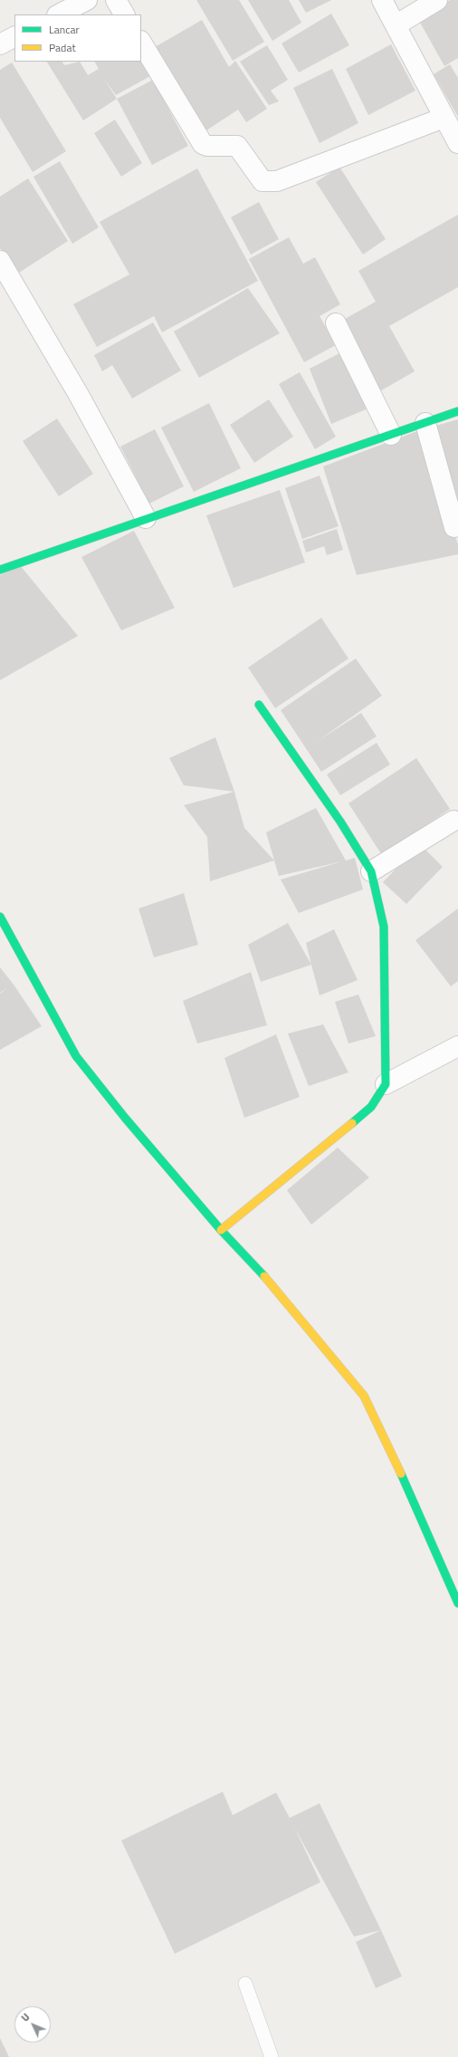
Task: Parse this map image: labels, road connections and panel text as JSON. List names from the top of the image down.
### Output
{
  "legend": ["Lancar", "Padat"],
  "north": "top left"
}
